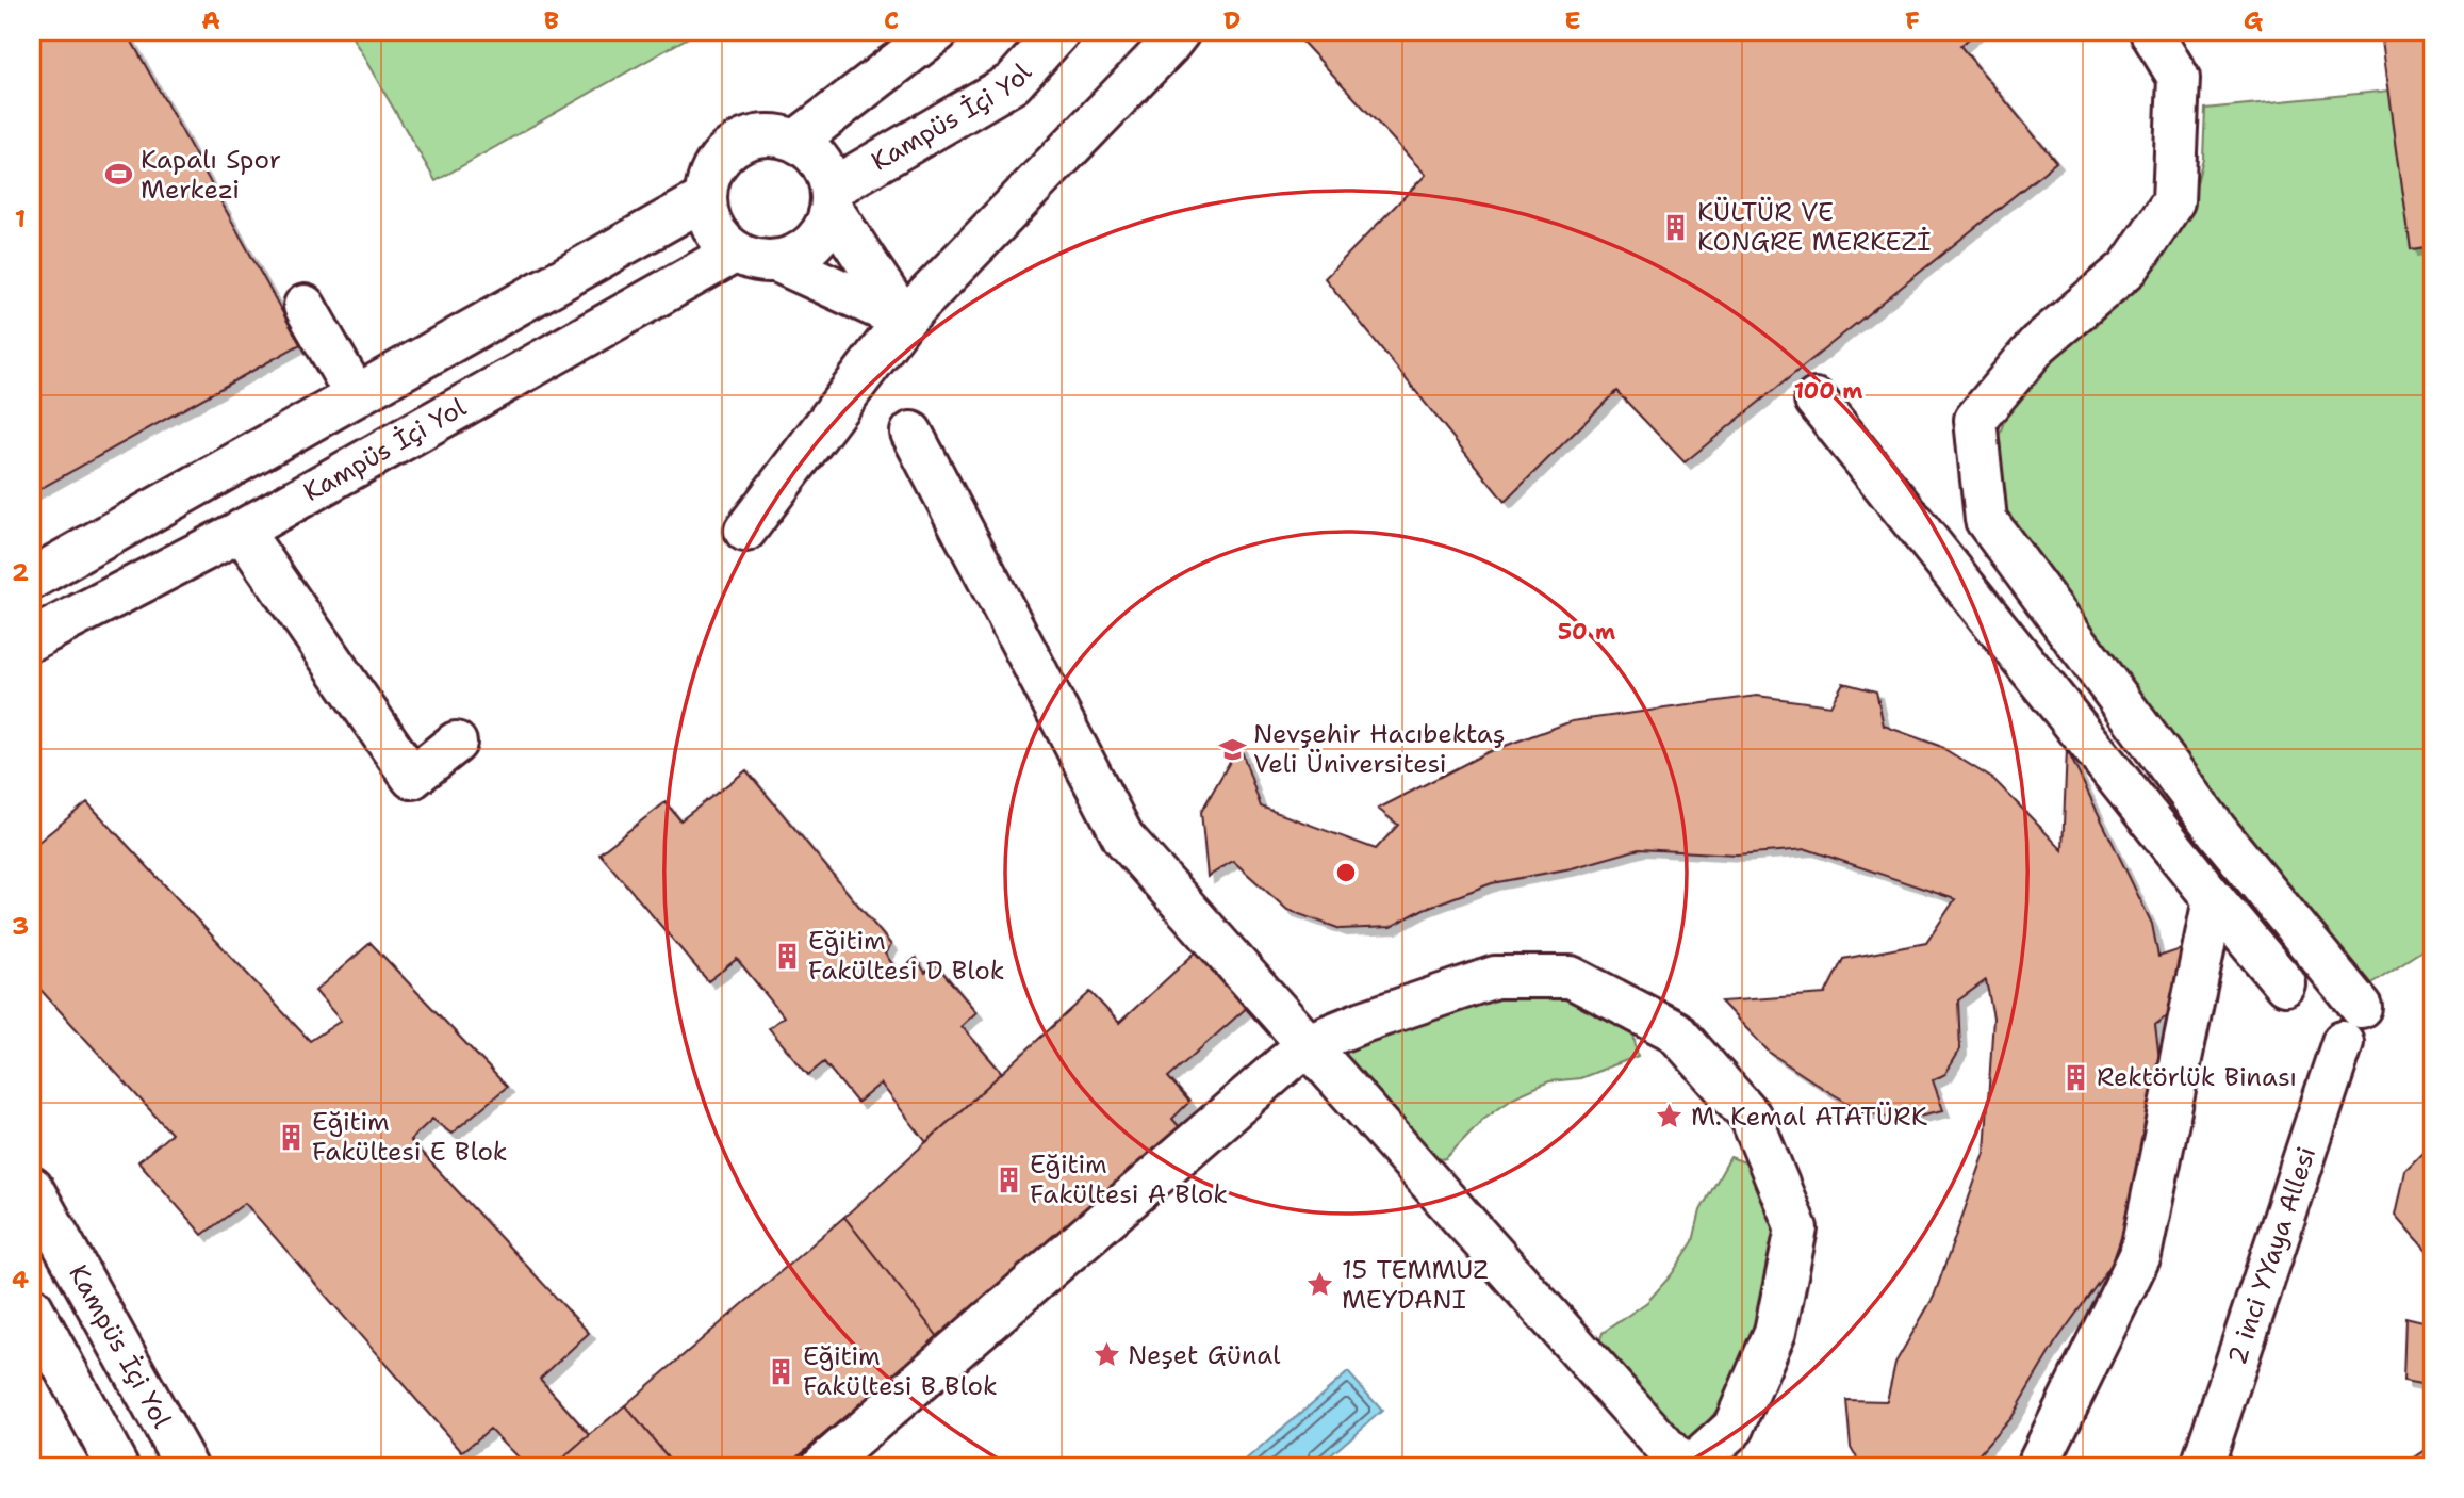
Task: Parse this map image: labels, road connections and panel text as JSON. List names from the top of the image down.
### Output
{
  "streets": {
    "street": ["Kampüs İçi Yol", "2 inci YYaya Allesi"]
  },
  "places": {
    "sports": ["Kapalı Spor Merkezi"],
    "building": [
      "KÜLTÜR VE KONGRE MERKEZİ",
      "Eğitim Fakültesi D Blok",
      "Rektörlük Binası",
      "Eğitim Fakültesi E Blok",
      "Eğitim Fakültesi A Blok",
      "Eğitim Fakültesi B Blok"
    ],
    "school or university": ["Nevşehir Hacıbektaş Veli Üniversitesi"],
    "place": ["M. Kemal ATATÜRK", "15 TEMMUZ MEYDANI", "Neşet Günal"]
  },
  "grid": {
    "columns": [
      "A",
      "B",
      "C",
      "D",
      "E",
      "F",
      "G"
    ],
    "rows": [
      "1",
      "2",
      "3",
      "4"
    ]
  },
  "rings": ["100 m", "50 m"]
}
